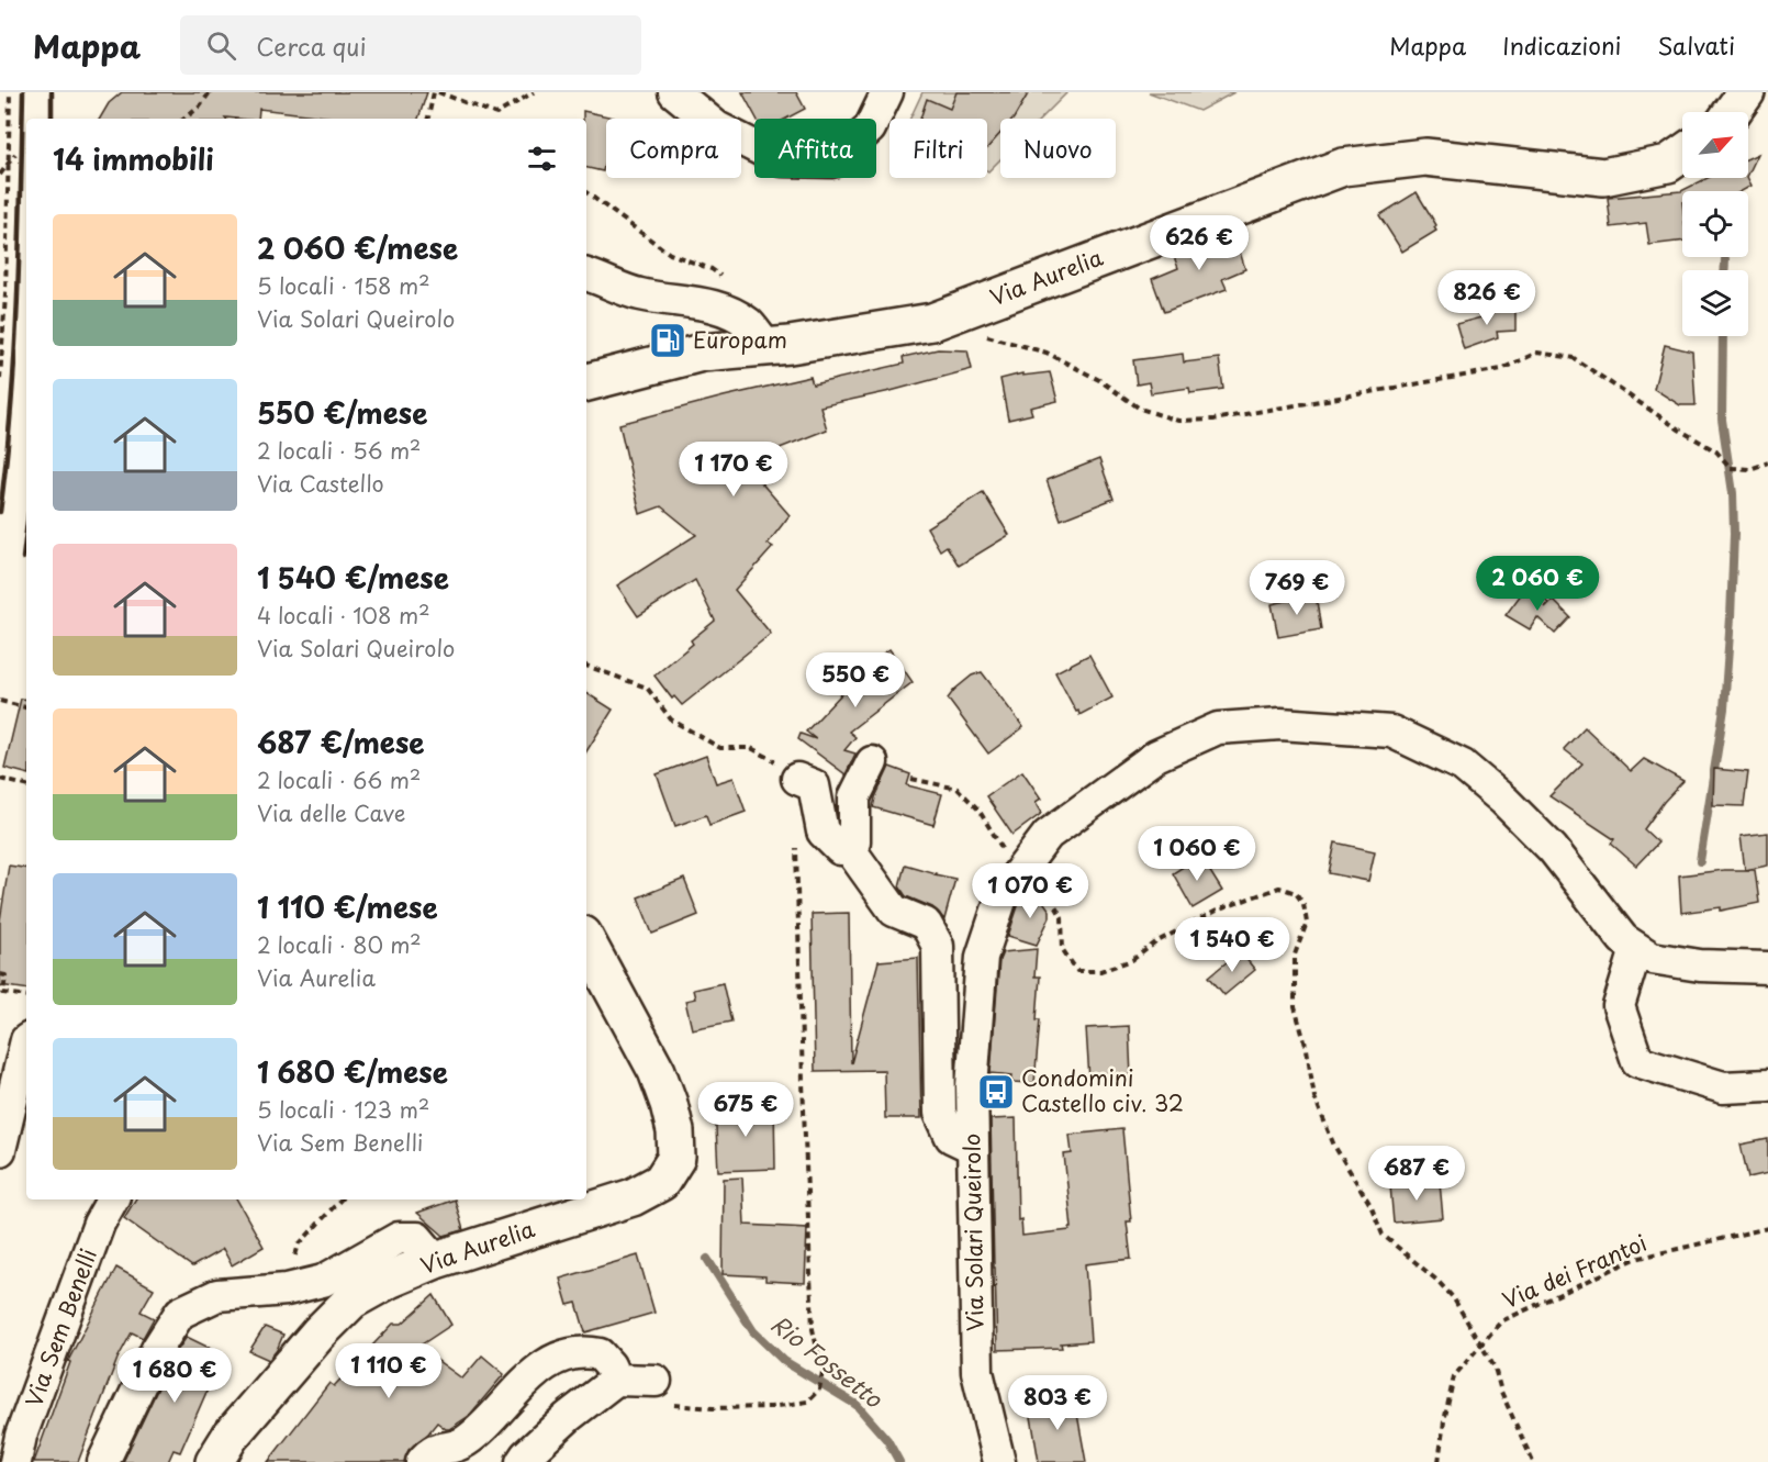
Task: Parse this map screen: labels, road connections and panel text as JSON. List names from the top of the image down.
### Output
{
  "streets": {
    "main road": ["Via Aurelia"],
    "street": ["Via Solari Queirolo", "Via Sem Benelli"],
    "path": ["Via dei Frantoi"]
  },
  "water": ["Rio Fossetto"],
  "places": {
    "fuel station": ["Europam"],
    "bus stop": ["Condomini Castello civ. 32"]
  },
  "north": "top right",
  "page": {
    "header": "Mappa",
    "search": "Cerca qui",
    "nav": ["Mappa", "Indicazioni", "Salvati"],
    "chip": [
      "Compra",
      "Affitta",
      "Filtri",
      "Nuovo"
    ],
    "heading": "14 immobili",
    "list": [
      {
        "name": "2 060 €/mese",
        "note": "5 locali · 158 m² · Via Solari Queirolo"
      },
      {
        "name": "550 €/mese",
        "note": "2 locali · 56 m² · Via Castello"
      },
      {
        "name": "1 540 €/mese",
        "note": "4 locali · 108 m² · Via Solari Queirolo"
      },
      {
        "name": "687 €/mese",
        "note": "2 locali · 66 m² · Via delle Cave"
      },
      {
        "name": "1 110 €/mese",
        "note": "2 locali · 80 m² · Via Aurelia"
      },
      {
        "name": "1 680 €/mese",
        "note": "5 locali · 123 m² · Via Sem Benelli"
      }
    ],
    "price": [
      "626 €",
      "826 €",
      "1 170 €",
      "2 060 €",
      "769 €",
      "550 €",
      "1 060 €",
      "1 070 €",
      "1 540 €",
      "675 €",
      "687 €",
      "1 110 €",
      "1 680 €",
      "803 €"
    ]
  }
}
